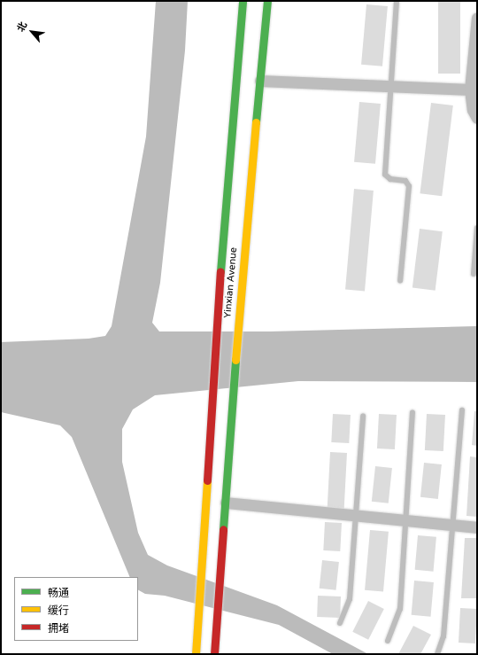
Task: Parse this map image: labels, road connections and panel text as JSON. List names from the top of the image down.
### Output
{
  "streets": {
    "main road": ["Yinxian Avenue"]
  },
  "legend": ["畅通", "缓行", "拥堵"],
  "north": "top left"
}
